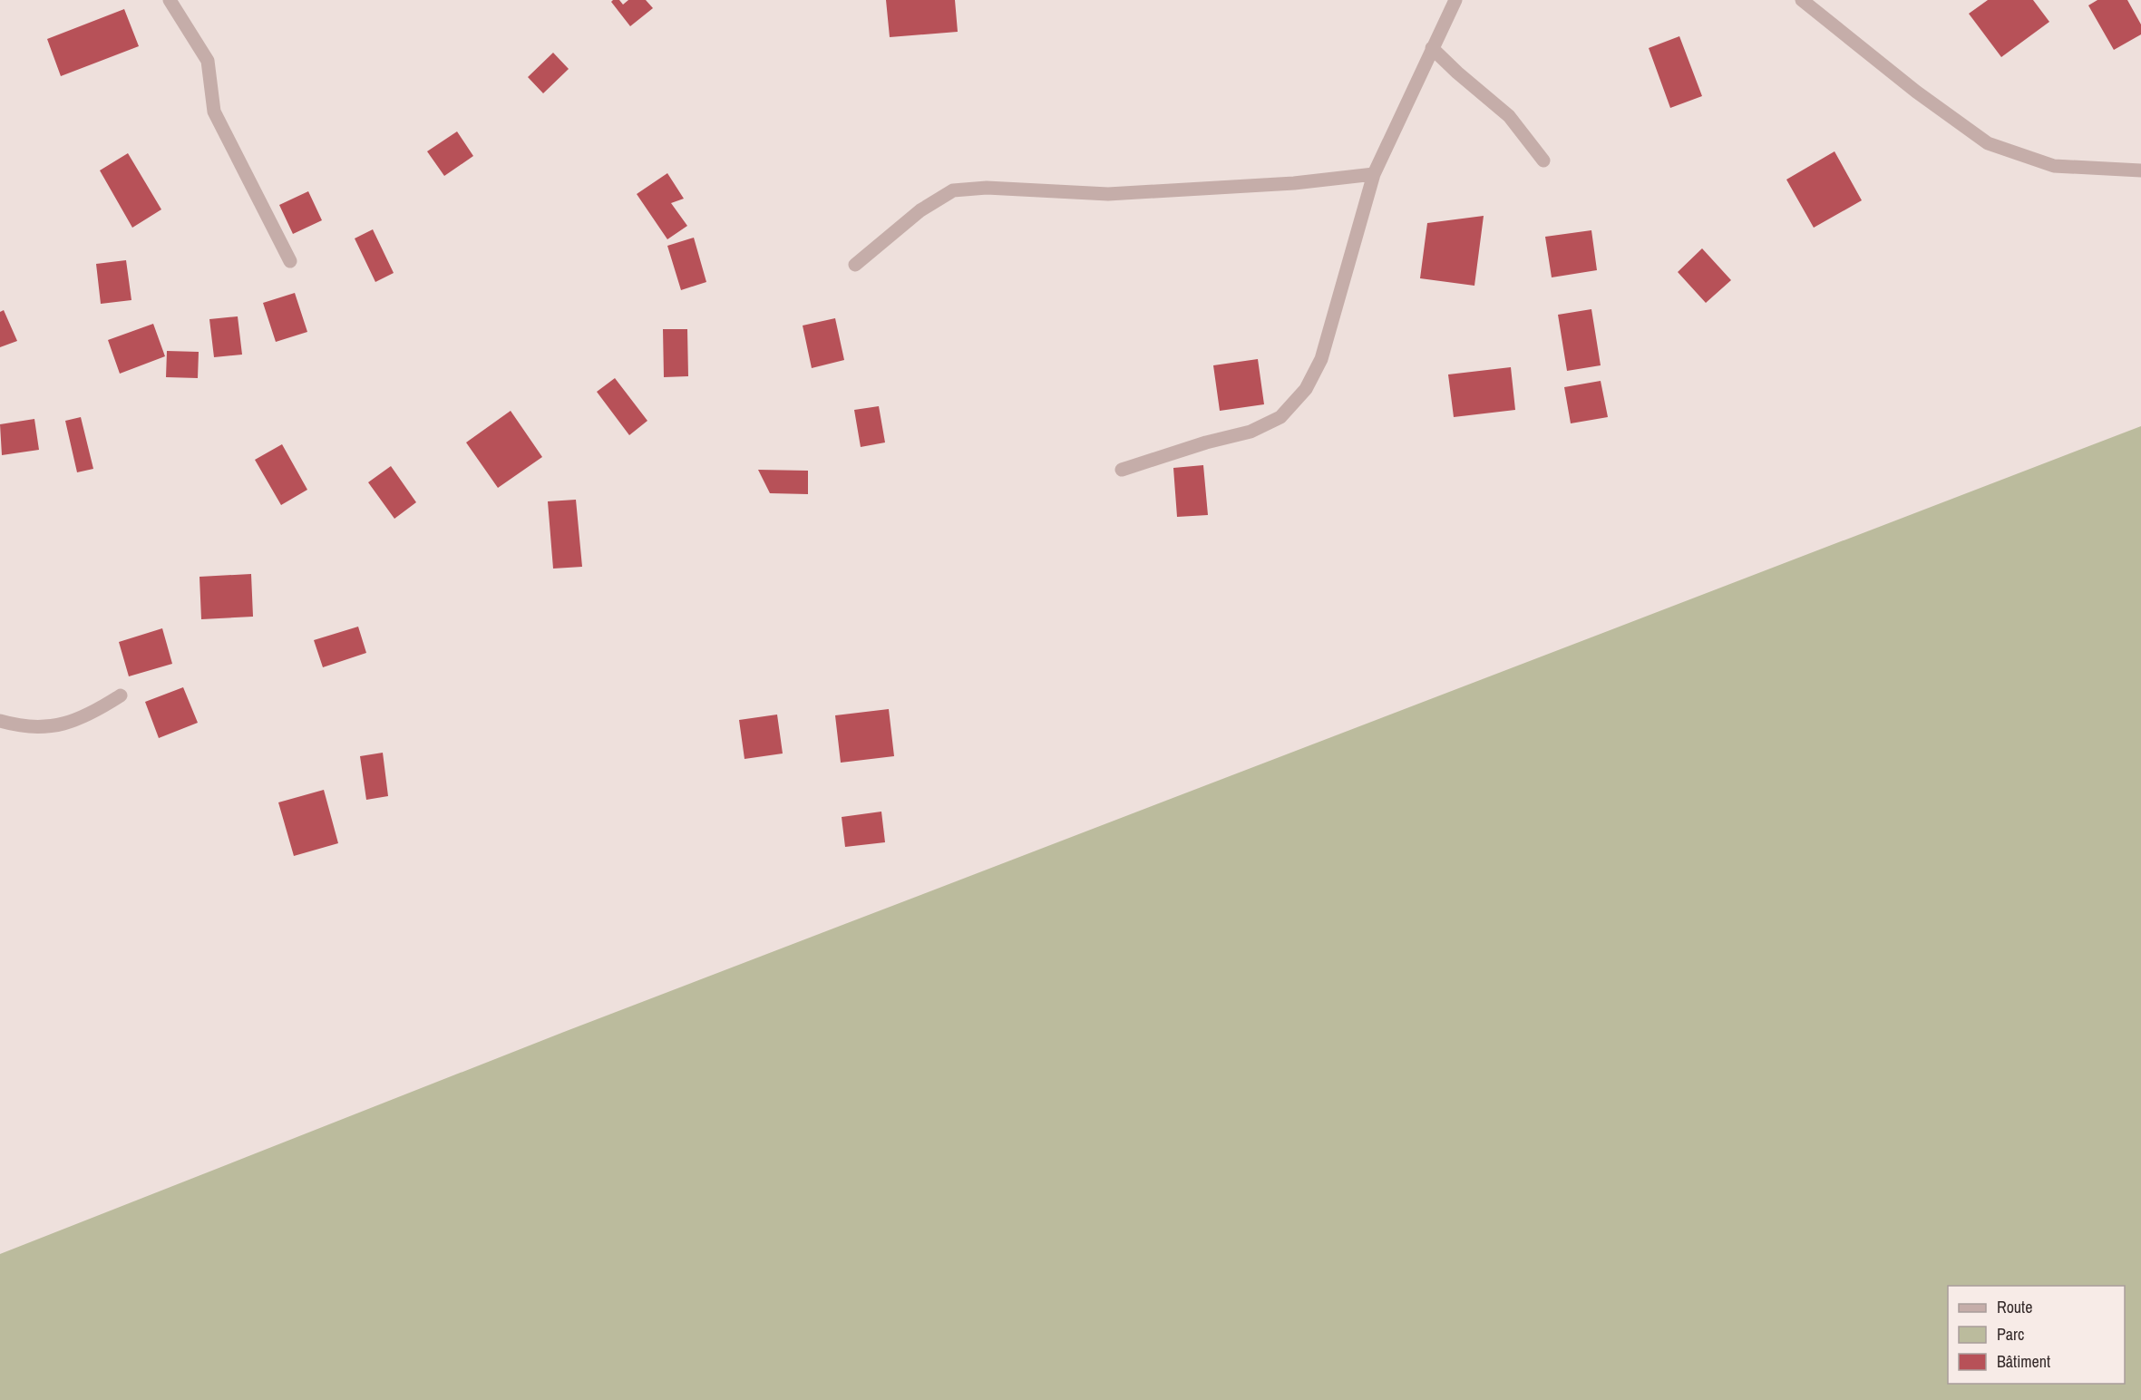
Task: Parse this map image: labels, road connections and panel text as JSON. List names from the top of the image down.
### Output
{
  "legend": ["Route", "Parc", "Bâtiment"]
}
